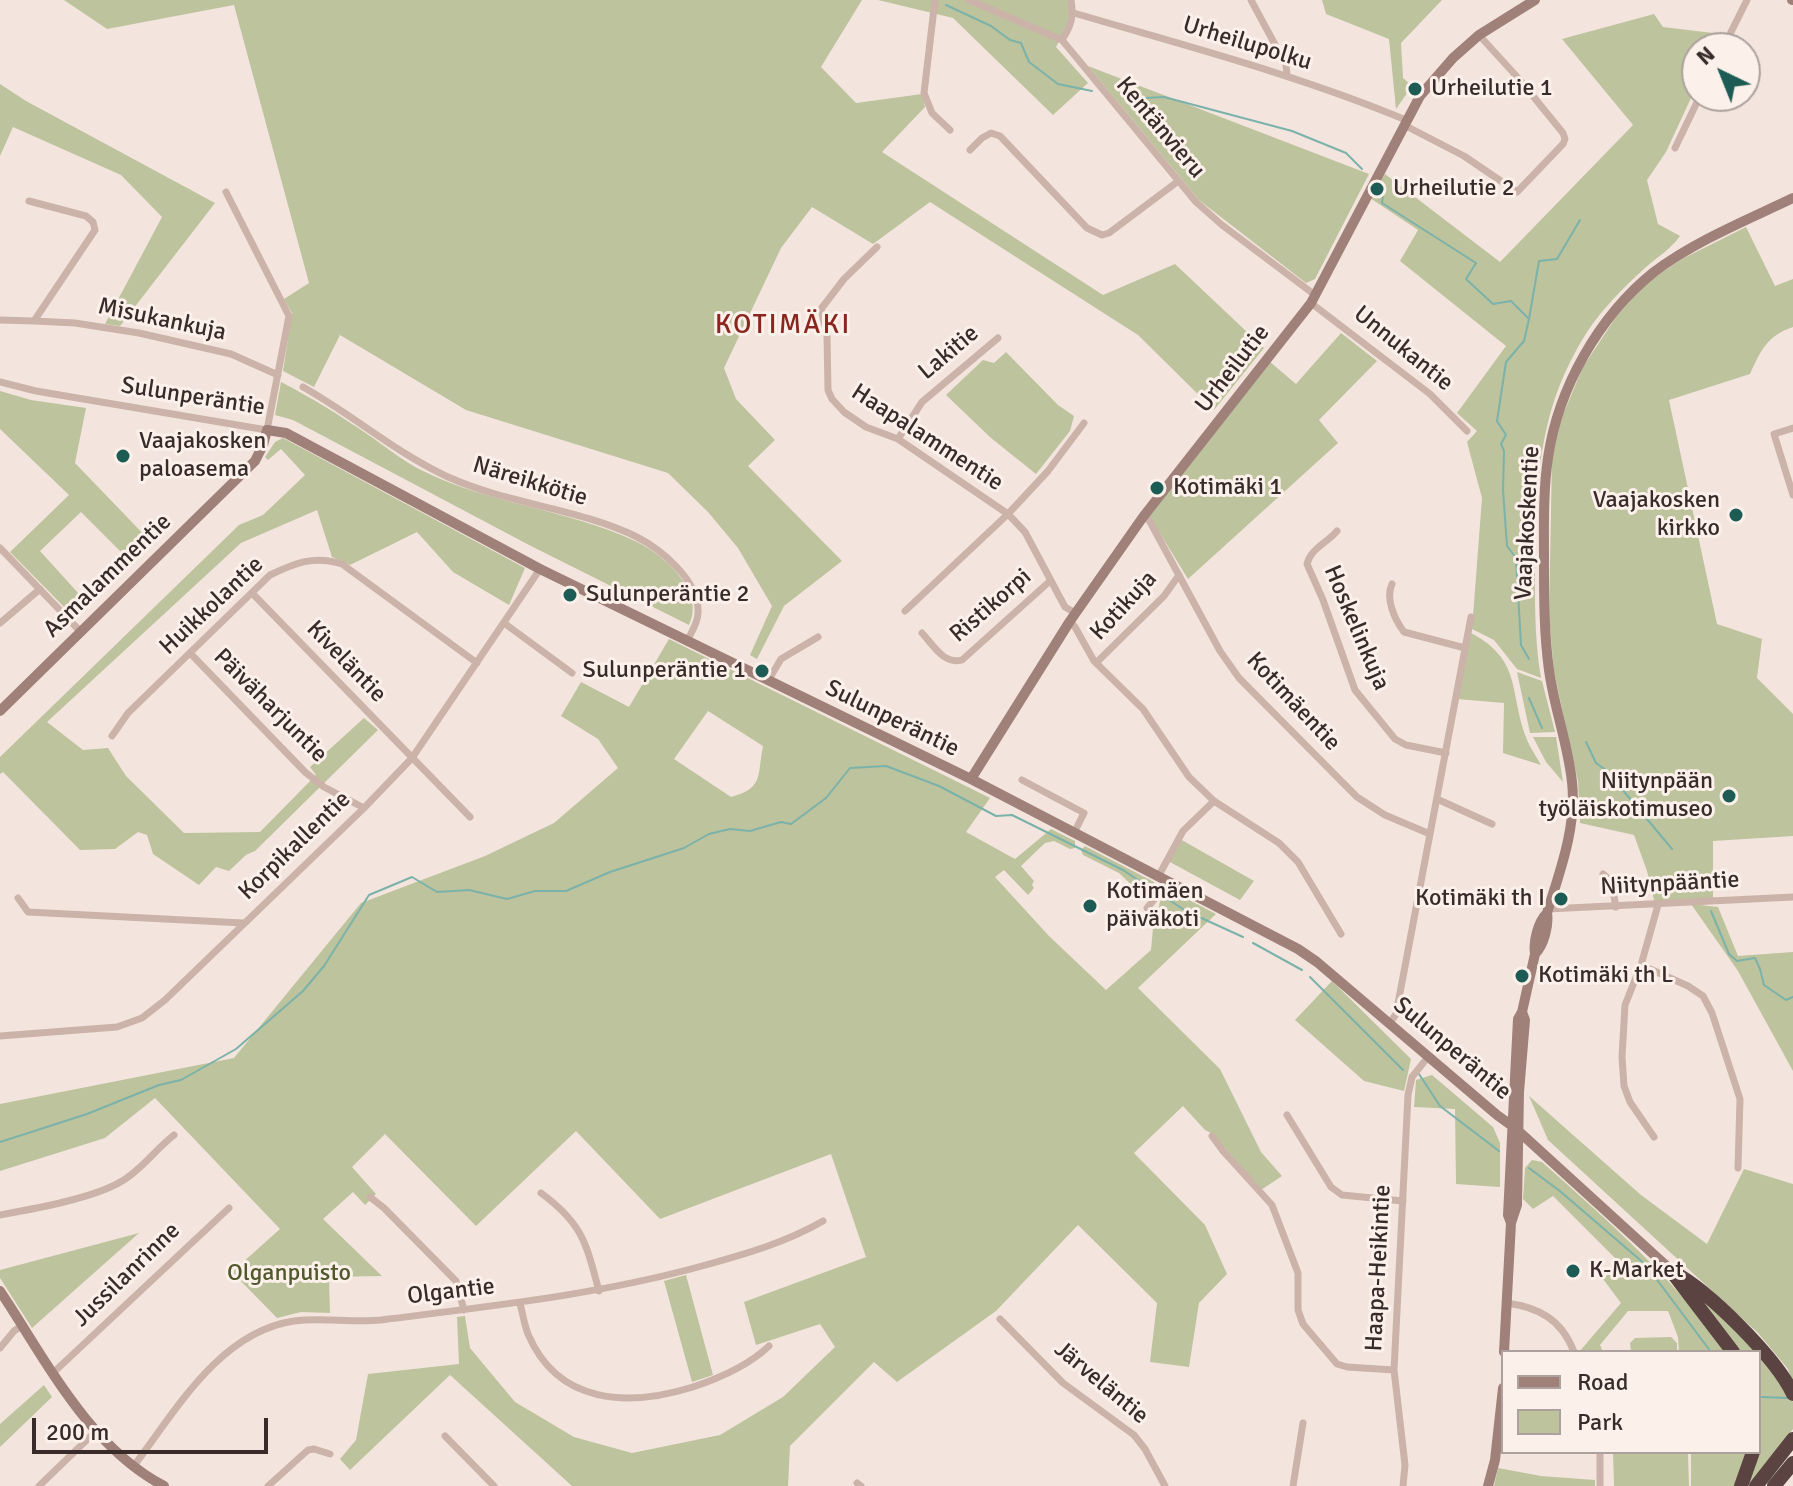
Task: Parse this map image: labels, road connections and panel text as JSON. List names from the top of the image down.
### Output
{
  "streets": {
    "street": [
      "Urheilupolku",
      "Kentänvieru",
      "Misukankuja",
      "Unnukantie",
      "Lakitie",
      "Urheilutie",
      "Sulunperäntie",
      "Haapalammentie",
      "Näreikkötie",
      "Vaajakoskentie",
      "Asmalammentie",
      "Huikkolantie",
      "Ristikorpi",
      "Kotikuja",
      "Hoskelinkuja",
      "Kiveläntie",
      "Kotimäentie",
      "Päiväharjuntie",
      "Korpikallentie",
      "Niitynpääntie",
      "Haapa-Heikintie",
      "Jussilanrinne",
      "Olgantie",
      "Järveläntie"
    ]
  },
  "crossings": [
    ["Urheilupolku", "Urheilutie"],
    ["Kentänvieru", "Unnukantie"],
    ["Kentänvieru", "Urheilutie"],
    ["Unnukantie", "Urheilutie"],
    ["Lakitie", "Haapalammentie"],
    ["Urheilutie", "Sulunperäntie"],
    ["Urheilutie", "Haapalammentie"],
    ["Urheilutie", "Kotimäentie"],
    ["Sulunperäntie", "Näreikkötie"],
    ["Sulunperäntie", "Vaajakoskentie"],
    ["Sulunperäntie", "Asmalammentie"],
    ["Sulunperäntie", "Korpikallentie"],
    ["Sulunperäntie", "Haapa-Heikintie"],
    ["Haapalammentie", "Ristikorpi"],
    ["Haapalammentie", "Kotikuja"],
    ["Vaajakoskentie", "Niitynpääntie"],
    ["Huikkolantie", "Kiveläntie"],
    ["Huikkolantie", "Päiväharjuntie"],
    ["Huikkolantie", "Korpikallentie"],
    ["Kotikuja", "Kotimäentie"],
    ["Kiveläntie", "Korpikallentie"],
    ["Päiväharjuntie", "Korpikallentie"]
  ],
  "districts": ["KOTIMÄKI"],
  "parks": ["Olganpuisto"],
  "places": [
    "Urheilutie 1",
    "Urheilutie 2",
    "Vaajakosken paloasema",
    "Kotimäki 1",
    "Vaajakosken kirkko",
    "Sulunperäntie 2",
    "Sulunperäntie 1",
    "Niitynpään työläiskotimuseo",
    "Kotimäki th I",
    "Kotimäen päiväkoti",
    "Kotimäki th L",
    "K-Market"
  ],
  "legend": ["Road", "Park"],
  "scale_bar": "200 m",
  "north": "top left"
}
